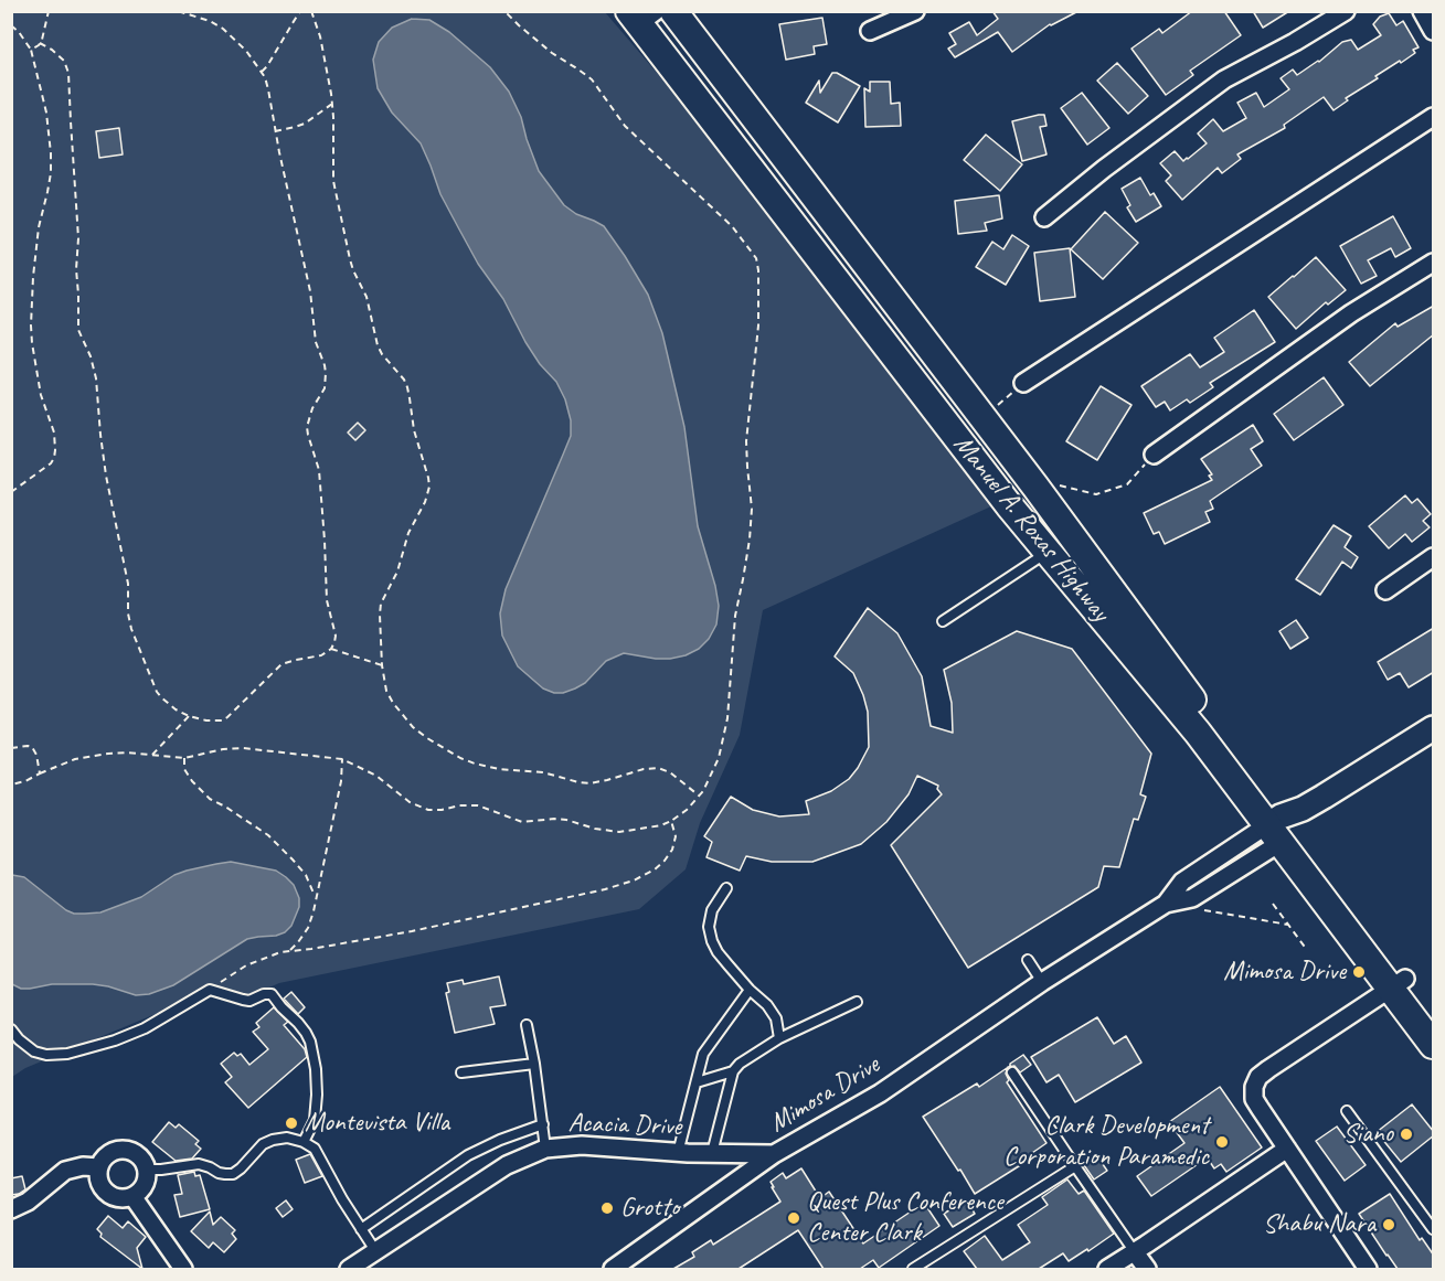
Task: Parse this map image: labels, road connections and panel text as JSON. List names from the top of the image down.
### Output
{
  "streets": {
    "main road": ["Manuel A. Roxas Highway"],
    "street": ["Mimosa Drive", "Acacia Drive"]
  },
  "crossings": [
    ["Manuel A. Roxas Highway", "Mimosa Drive"],
    ["Mimosa Drive", "Acacia Drive"]
  ],
  "places": [
    "Mimosa Drive",
    "Montevista Villa",
    "Siano",
    "Clark Development Corporation Paramedic",
    "Grotto",
    "Quest Plus Conference Center Clark",
    "Shabu Nara"
  ]
}
